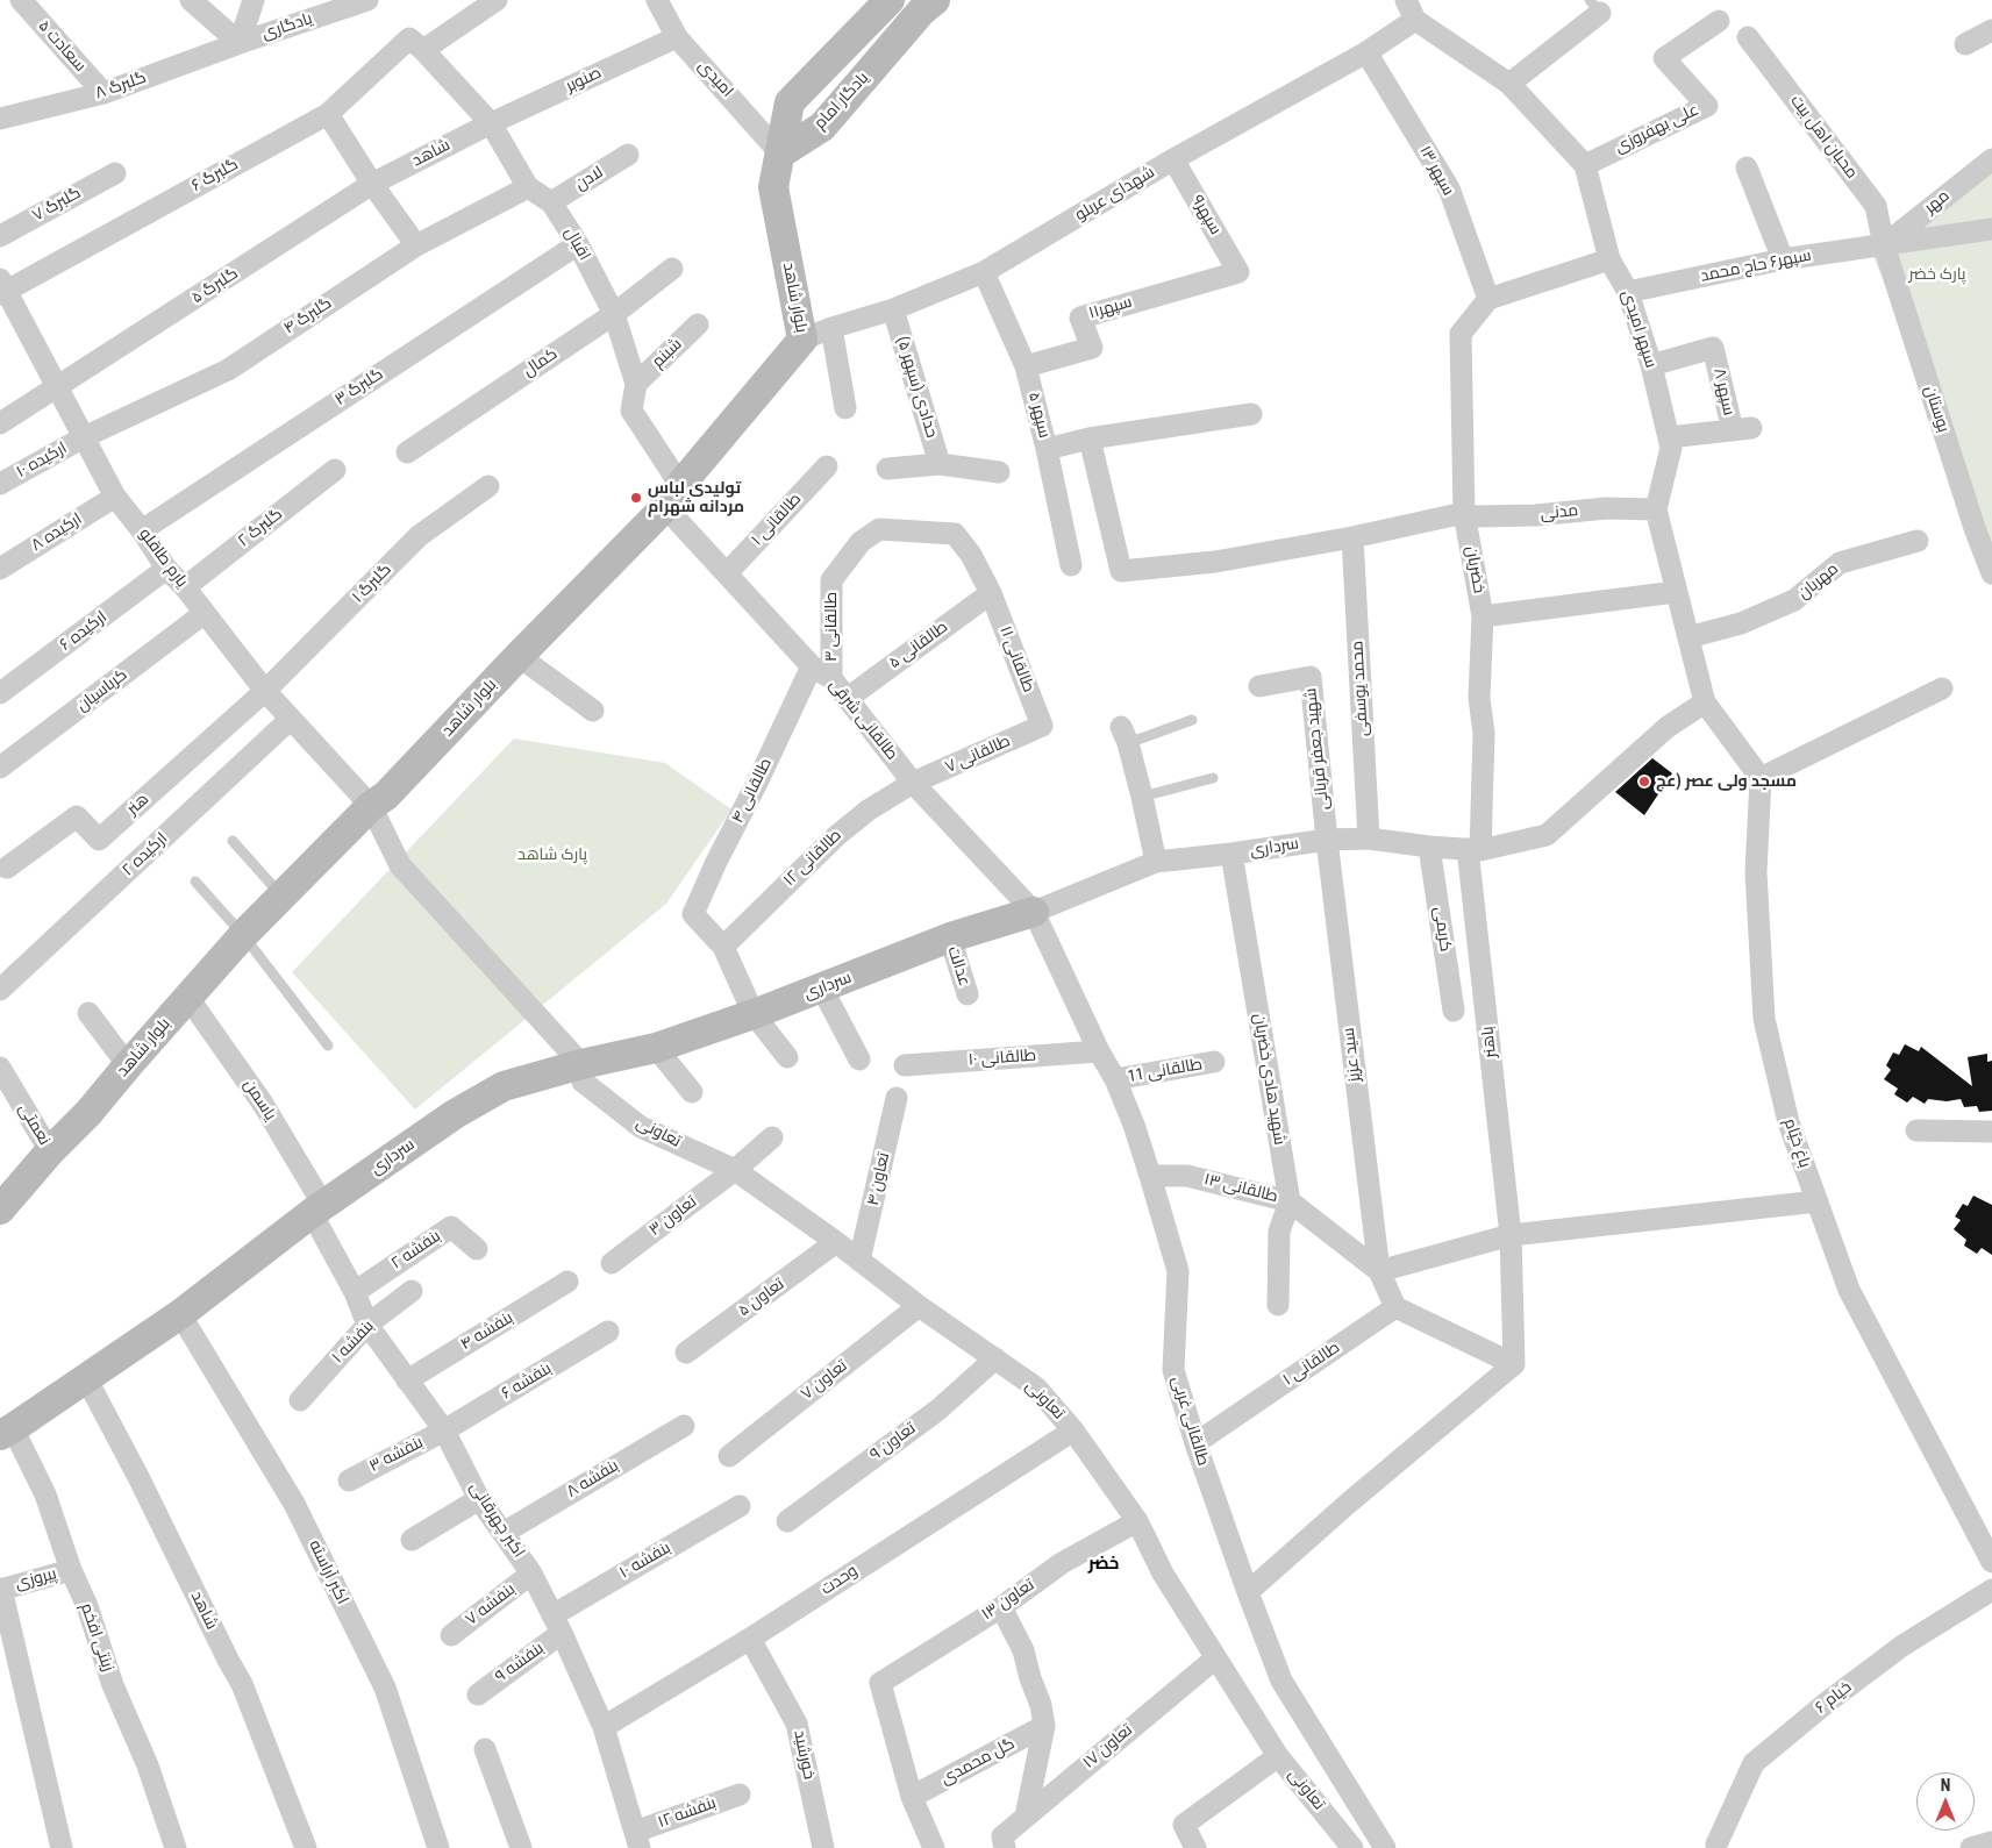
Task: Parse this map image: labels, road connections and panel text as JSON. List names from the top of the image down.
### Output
{
  "streets": {
    "main road": ["یادگار امام", "بلوار شاهد", "سرداری"],
    "street": [
      "یادگاری",
      "سعادت ۵",
      "امیدی",
      "صنوبر",
      "گلبرگ ۸",
      "علی بهفروزی",
      "محبان اهل بیت",
      "شاهد",
      "سپهر ۱۳",
      "گلبرگ ۶",
      "لادن",
      "شهدای عربلو",
      "مهر",
      "گلبرگ ۷",
      "سپهر۹",
      "اقبال",
      "سپهر۶ حاج محمد",
      "گلبرگ ۵",
      "سپهر۱۱",
      "گلبرگ ۴",
      "سپهر امیدی",
      "شبنم",
      "کمال",
      "گلبرگ ۳",
      "حدادی (سپهر ۵)",
      "سپهر ۸",
      "بوستان",
      "سپهر ۵",
      "ارکیده ۱۰",
      "مدنی",
      "طالقانی ۱",
      "گلبرگ ۲",
      "ارکیده ۸",
      "یارم طاقلو",
      "خضریان",
      "مهربان",
      "گلبرگ ۱",
      "طالقانی ۳",
      "ارکیده ۶",
      "طالقانی ۵",
      "طالقانی ۱۱",
      "محمد یوسفی",
      "کرباسیان",
      "طالقانی شرقی",
      "شهید جعفر قربانی",
      "طالقانی ۷",
      "طالقانی ۴",
      "هنر",
      "ارکیده ۲",
      "طالقانی ۱۲",
      "کریمی",
      "عدالت",
      "باهنر",
      "سید عزیز",
      "طالقانی ۱۰",
      "طالقانی 11",
      "شهید هادی خضریان",
      "یاسمن",
      "نعمتی",
      "تعاونی",
      "باغ خیّام",
      "تعاون ۴",
      "طالقانی ۱۳",
      "تعاون ۳",
      "بنفشه ۲",
      "تعاون ۵",
      "بنفشه ۴",
      "بنفشه ۱",
      "تعاون ۷",
      "بنفشه ۶",
      "طالقانی غربی",
      "تعاون ۹",
      "بنفشه ۳",
      "بنفشه ۸",
      "اکبر چهرقانی",
      "بنفشه ۱۰",
      "اکبر آراسته",
      "پیروزی",
      "وحدت",
      "تعاون ۱۳",
      "بنفشه ۷",
      "زینتی افخم",
      "بنفشه ۹",
      "خیام ۶",
      "تعاون ۱۷",
      "خورشید",
      "گل محمدی",
      "بنفشه ۱۲"
    ]
  },
  "crossings": [
    ["یادگاری", "گلبرگ ۸"],
    ["سعادت ۵", "گلبرگ ۸"],
    ["امیدی", "صنوبر"],
    ["امیدی", "یادگار امام"],
    ["امیدی", "بلوار شاهد"],
    ["صنوبر", "شاهد"],
    ["صنوبر", "اقبال"],
    ["یادگار امام", "بلوار شاهد"],
    ["علی بهفروزی", "سپهر امیدی"],
    ["محبان اهل بیت", "مهر"],
    ["محبان اهل بیت", "سپهر۶ حاج محمد"],
    ["محبان اهل بیت", "بوستان"],
    ["شاهد", "اقبال"],
    ["شاهد", "گلبرگ ۵"],
    ["شاهد", "سرداری"],
    ["سپهر ۱۳", "شهدای عربلو"],
    ["سپهر ۱۳", "خضریان"],
    ["گلبرگ ۶", "اقبال"],
    ["گلبرگ ۶", "یارم طاقلو"],
    ["لادن", "اقبال"],
    ["شهدای عربلو", "سپهر۹"],
    ["شهدای عربلو", "بلوار شاهد"],
    ["شهدای عربلو", "سپهر امیدی"],
    ["شهدای عربلو", "حدادی (سپهر ۵)"],
    ["شهدای عربلو", "سپهر ۵"],
    ["مهر", "سپهر۶ حاج محمد"],
    ["مهر", "بوستان"],
    ["سپهر۹", "سپهر۱۱"],
    ["اقبال", "بلوار شاهد"],
    ["اقبال", "گلبرگ ۴"],
    ["اقبال", "شبنم"],
    ["اقبال", "کمال"],
    ["اقبال", "گلبرگ ۳"],
    ["اقبال", "طالقانی شرقی"],
    ["سپهر۶ حاج محمد", "سپهر امیدی"],
    ["سپهر۶ حاج محمد", "بوستان"],
    ["گلبرگ ۵", "یارم طاقلو"],
    ["بلوار شاهد", "یارم طاقلو"],
    ["بلوار شاهد", "طالقانی شرقی"],
    ["بلوار شاهد", "یاسمن"],
    ["بلوار شاهد", "نعمتی"],
    ["بلوار شاهد", "تعاونی"],
    ["سپهر۱۱", "سپهر ۵"],
    ["گلبرگ ۴", "ارکیده ۱۰"],
    ["گلبرگ ۴", "یارم طاقلو"],
    ["سپهر امیدی", "سپهر ۸"],
    ["سپهر امیدی", "مدنی"],
    ["سپهر امیدی", "مهربان"],
    ["سپهر امیدی", "سرداری"],
    ["گلبرگ ۳", "یارم طاقلو"],
    ["ارکیده ۱۰", "یارم طاقلو"],
    ["مدنی", "خضریان"],
    ["مدنی", "محمد یوسفی"],
    ["طالقانی ۱", "طالقانی شرقی"],
    ["طالقانی ۱", "طالقانی غربی"],
    ["گلبرگ ۲", "یارم طاقلو"],
    ["ارکیده ۸", "یارم طاقلو"],
    ["یارم طاقلو", "گلبرگ ۱"],
    ["یارم طاقلو", "ارکیده ۶"],
    ["یارم طاقلو", "کرباسیان"],
    ["یارم طاقلو", "هنر"],
    ["یارم طاقلو", "ارکیده ۲"],
    ["یارم طاقلو", "تعاونی"],
    ["خضریان", "سرداری"],
    ["خضریان", "باهنر"],
    ["گلبرگ ۱", "هنر"],
    ["طالقانی ۳", "طالقانی ۵"],
    ["طالقانی ۳", "طالقانی ۱۱"],
    ["طالقانی ۳", "طالقانی شرقی"],
    ["طالقانی ۵", "طالقانی ۱۱"],
    ["طالقانی ۵", "طالقانی شرقی"],
    ["طالقانی ۱۱", "طالقانی ۷"],
    ["محمد یوسفی", "سرداری"],
    ["طالقانی شرقی", "طالقانی ۷"],
    ["طالقانی شرقی", "طالقانی ۴"],
    ["طالقانی شرقی", "سرداری"],
    ["طالقانی شرقی", "طالقانی ۱۲"],
    ["طالقانی شرقی", "طالقانی غربی"],
    ["شهید جعفر قربانی", "سرداری"],
    ["شهید جعفر قربانی", "سید عزیز"],
    ["طالقانی ۷", "طالقانی ۱۲"],
    ["طالقانی ۴", "طالقانی ۱۲"],
    ["سرداری", "کریمی"],
    ["سرداری", "عدالت"],
    ["سرداری", "باهنر"],
    ["سرداری", "سید عزیز"],
    ["سرداری", "شهید هادی خضریان"],
    ["سرداری", "یاسمن"],
    ["سرداری", "تعاونی"],
    ["سرداری", "طالقانی غربی"],
    ["سرداری", "اکبر چهرقانی"],
    ["سرداری", "اکبر آراسته"],
    ["سرداری", "زینتی افخم"],
    ["سید عزیز", "طالقانی ۱۳"],
    ["طالقانی ۱۰", "طالقانی غربی"],
    ["طالقانی 11", "طالقانی غربی"],
    ["شهید هادی خضریان", "طالقانی ۱۳"],
    ["یاسمن", "اکبر چهرقانی"],
    ["تعاونی", "تعاون ۴"],
    ["تعاونی", "تعاون ۳"],
    ["تعاونی", "تعاون ۵"],
    ["تعاونی", "تعاون ۷"],
    ["تعاونی", "تعاون ۹"],
    ["تعاونی", "وحدت"],
    ["تعاونی", "تعاون ۱۳"],
    ["تعاونی", "تعاون ۱۷"],
    ["طالقانی ۱۳", "طالقانی غربی"],
    ["بنفشه ۲", "اکبر چهرقانی"],
    ["بنفشه ۴", "اکبر چهرقانی"],
    ["بنفشه ۱", "اکبر چهرقانی"],
    ["بنفشه ۶", "بنفشه ۳"],
    ["بنفشه ۶", "اکبر چهرقانی"],
    ["بنفشه ۳", "اکبر چهرقانی"],
    ["بنفشه ۸", "اکبر چهرقانی"],
    ["اکبر چهرقانی", "بنفشه ۱۰"],
    ["اکبر چهرقانی", "وحدت"],
    ["اکبر چهرقانی", "بنفشه ۷"],
    ["اکبر چهرقانی", "بنفشه ۹"],
    ["اکبر چهرقانی", "بنفشه ۱۲"],
    ["بنفشه ۱۰", "بنفشه ۹"],
    ["پیروزی", "زینتی افخم"],
    ["وحدت", "خورشید"],
    ["تعاون ۱۳", "گل محمدی"]
  ],
  "districts": ["خضر"],
  "parks": ["پارک خضر", "پارک شاهد"],
  "places": ["تولیدی لباس مردانه شهرام", "مسجد ولی عصر (عج"],
  "north": "top"
}
